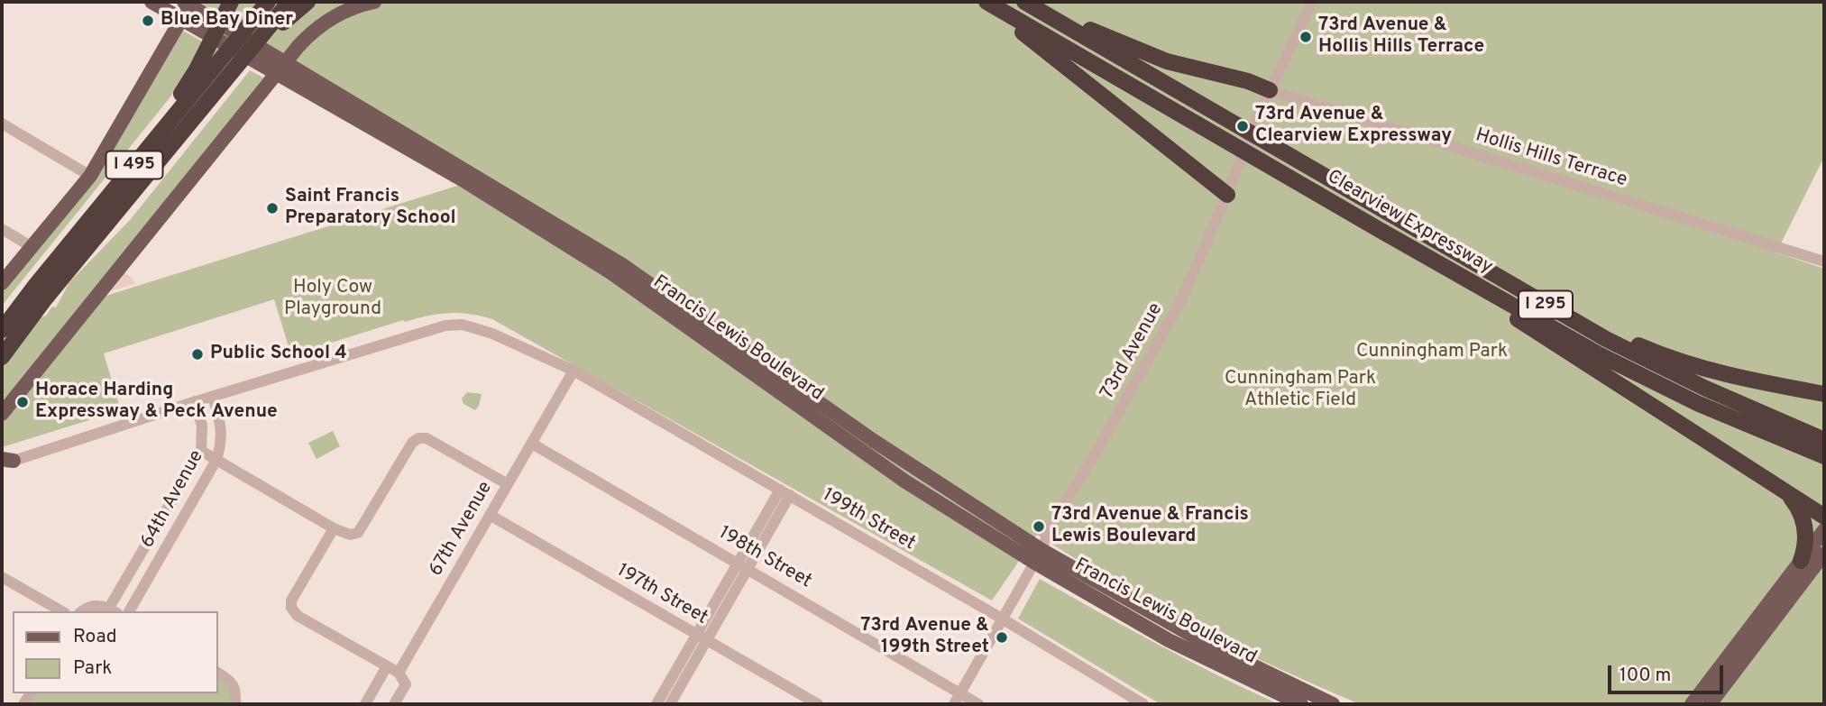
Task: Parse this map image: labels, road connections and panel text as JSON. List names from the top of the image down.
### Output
{
  "streets": {
    "highway": ["I 495", "Clearview Expressway", "I 295"],
    "main road": ["Francis Lewis Boulevard"],
    "street": [
      "Hollis Hills Terrace",
      "73rd Avenue",
      "64th Avenue",
      "199th Street",
      "67th Avenue",
      "198th Street",
      "197th Street"
    ]
  },
  "crossings": [
    ["Hollis Hills Terrace", "73rd Avenue"],
    ["Francis Lewis Boulevard", "73rd Avenue"],
    ["73rd Avenue", "199th Street"],
    ["73rd Avenue", "198th Street"],
    ["64th Avenue", "199th Street"],
    ["199th Street", "67th Avenue"],
    ["67th Avenue", "198th Street"],
    ["67th Avenue", "197th Street"]
  ],
  "parks": ["Holy Cow Playground", "Cunningham Park", "Cunningham Park Athletic Field"],
  "places": [
    "Blue Bay Diner",
    "73rd Avenue & Hollis Hills Terrace",
    "73rd Avenue & Clearview Expressway",
    "Saint Francis Preparatory School",
    "Public School 4",
    "Horace Harding Expressway & Peck Avenue",
    "73rd Avenue & Francis Lewis Boulevard",
    "73rd Avenue & 199th Street"
  ],
  "legend": ["Road", "Park"],
  "scale_bar": "100 m"
}
